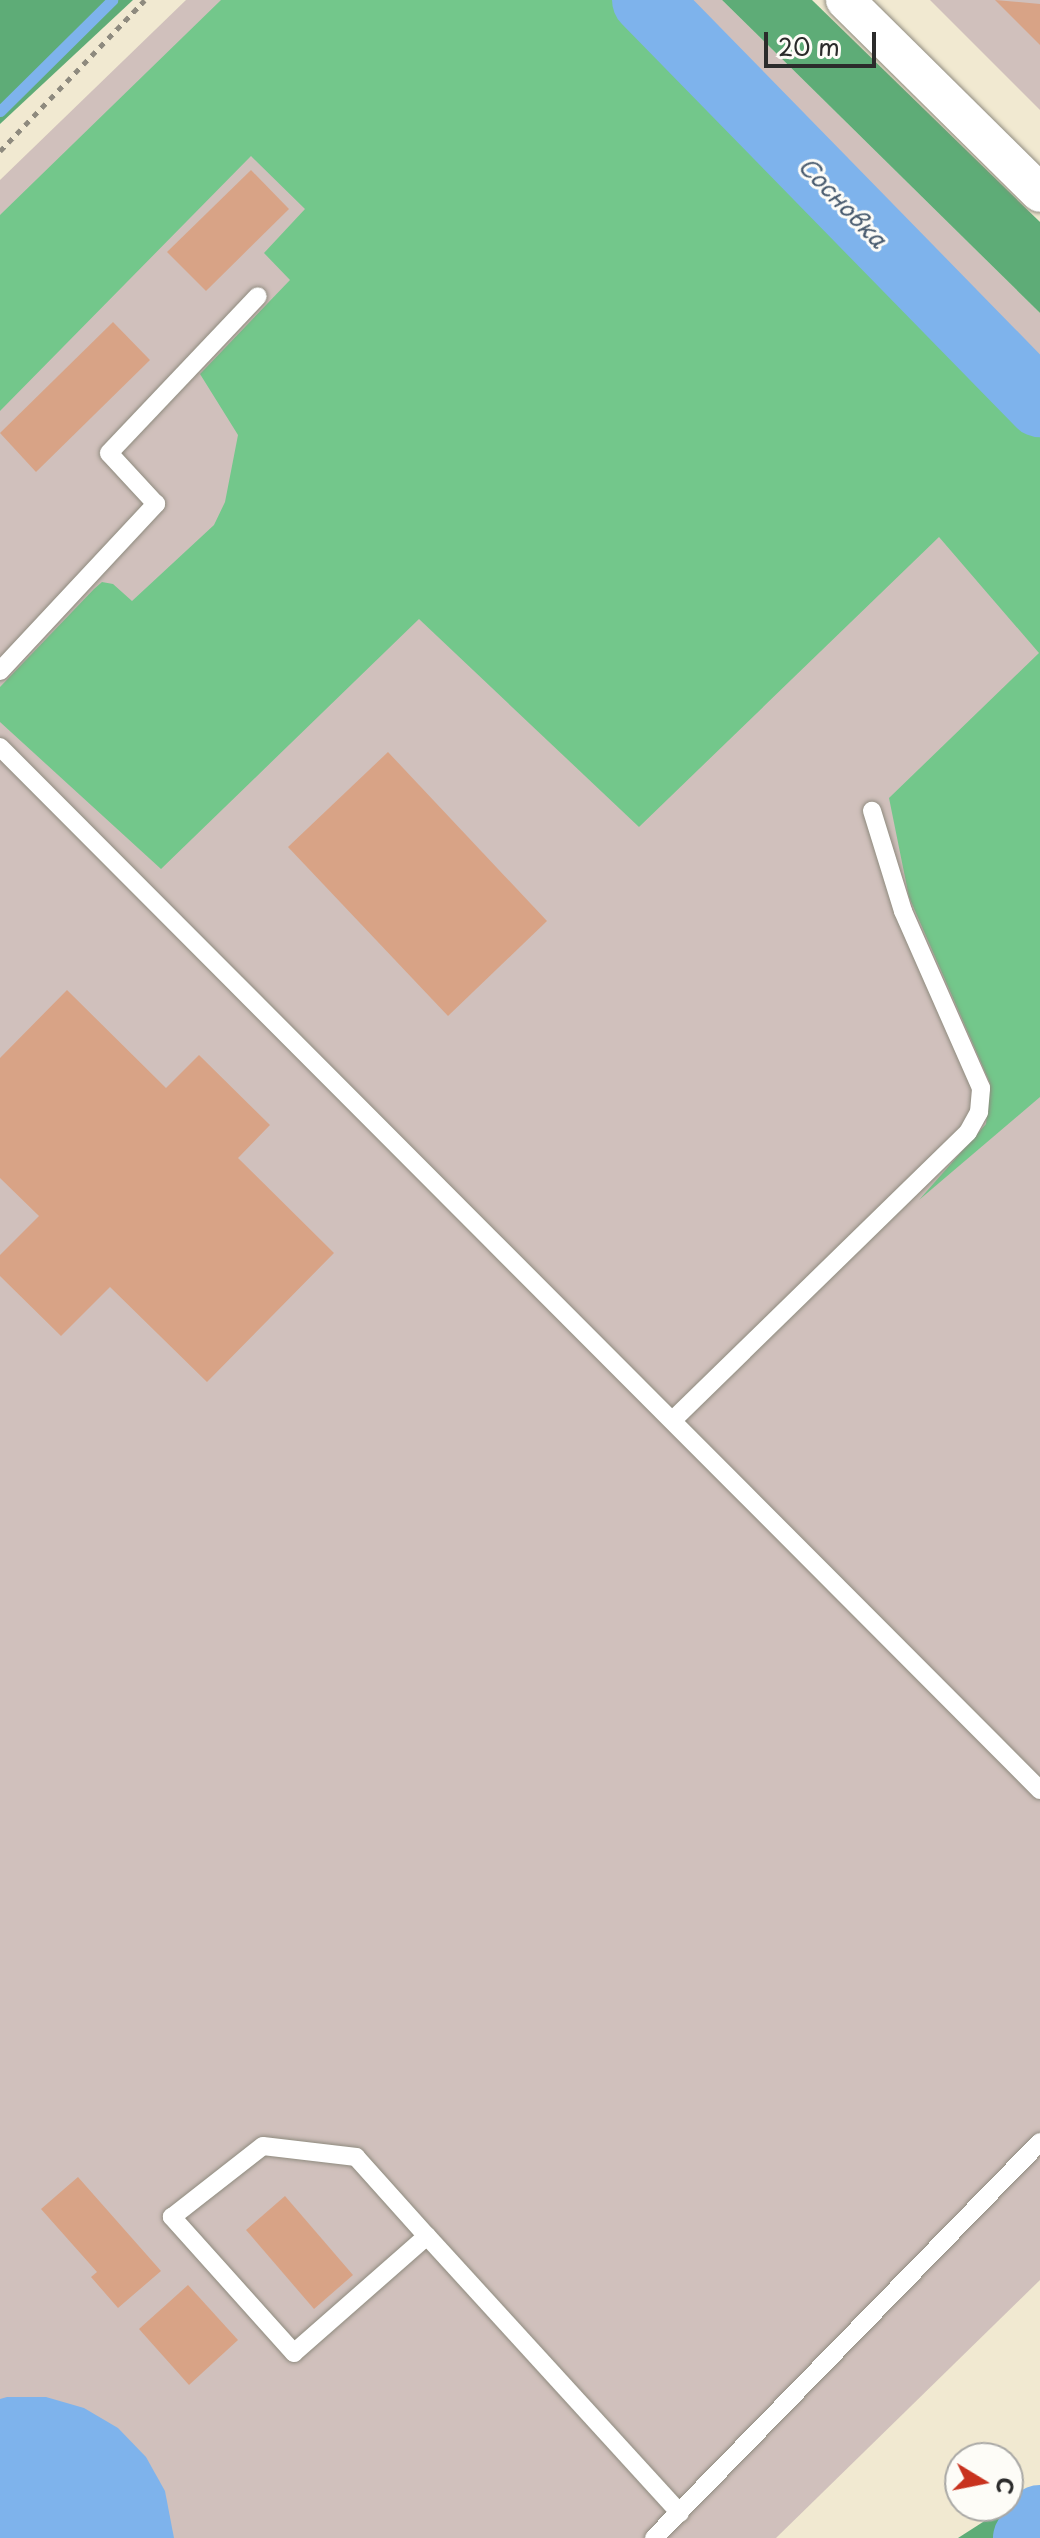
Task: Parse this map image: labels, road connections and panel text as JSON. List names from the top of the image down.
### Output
{
  "water": ["Сосновка"],
  "scale_bar": "20 m",
  "north": "right"
}
